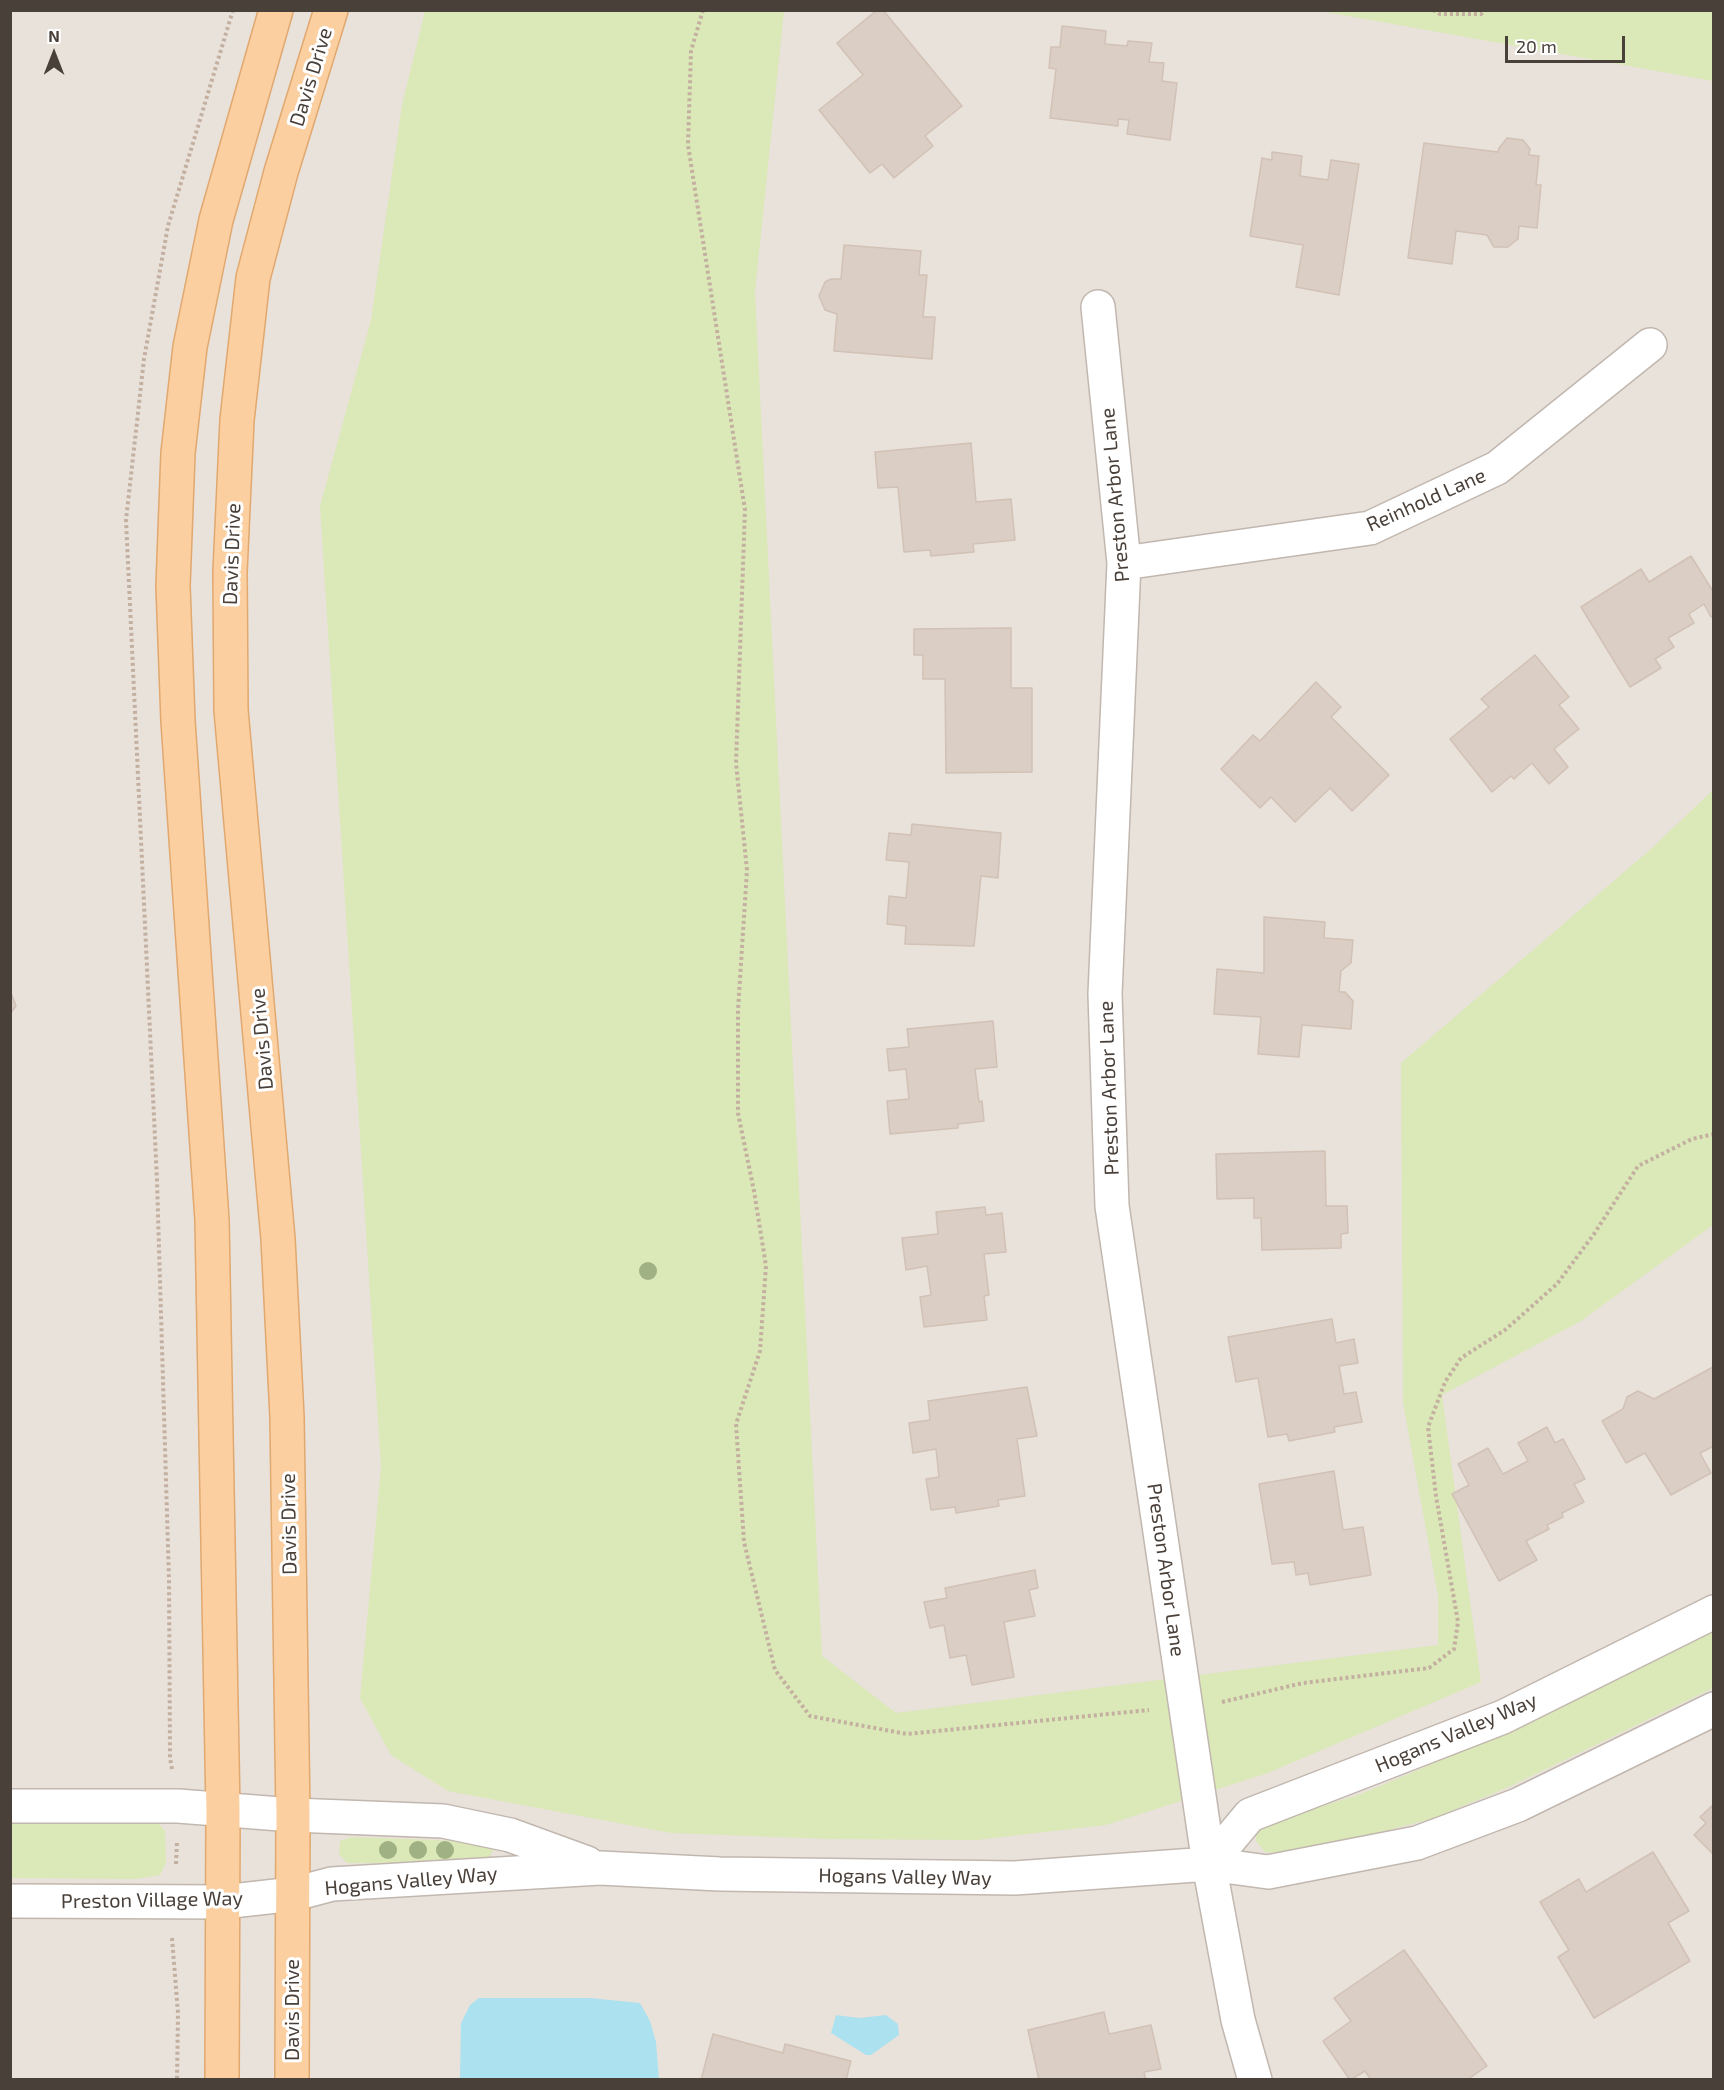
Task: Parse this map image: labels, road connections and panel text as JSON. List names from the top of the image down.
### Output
{
  "streets": {
    "main road": ["Davis Drive"],
    "street": [
      "Preston Arbor Lane",
      "Reinhold Lane",
      "Hogans Valley Way",
      "Preston Village Way"
    ]
  },
  "crossings": [
    ["Davis Drive", "Hogans Valley Way"],
    ["Davis Drive", "Preston Village Way"],
    ["Preston Arbor Lane", "Reinhold Lane"],
    ["Preston Arbor Lane", "Hogans Valley Way"],
    ["Hogans Valley Way", "Preston Village Way"]
  ],
  "scale_bar": "20 m",
  "north": "top"
}
